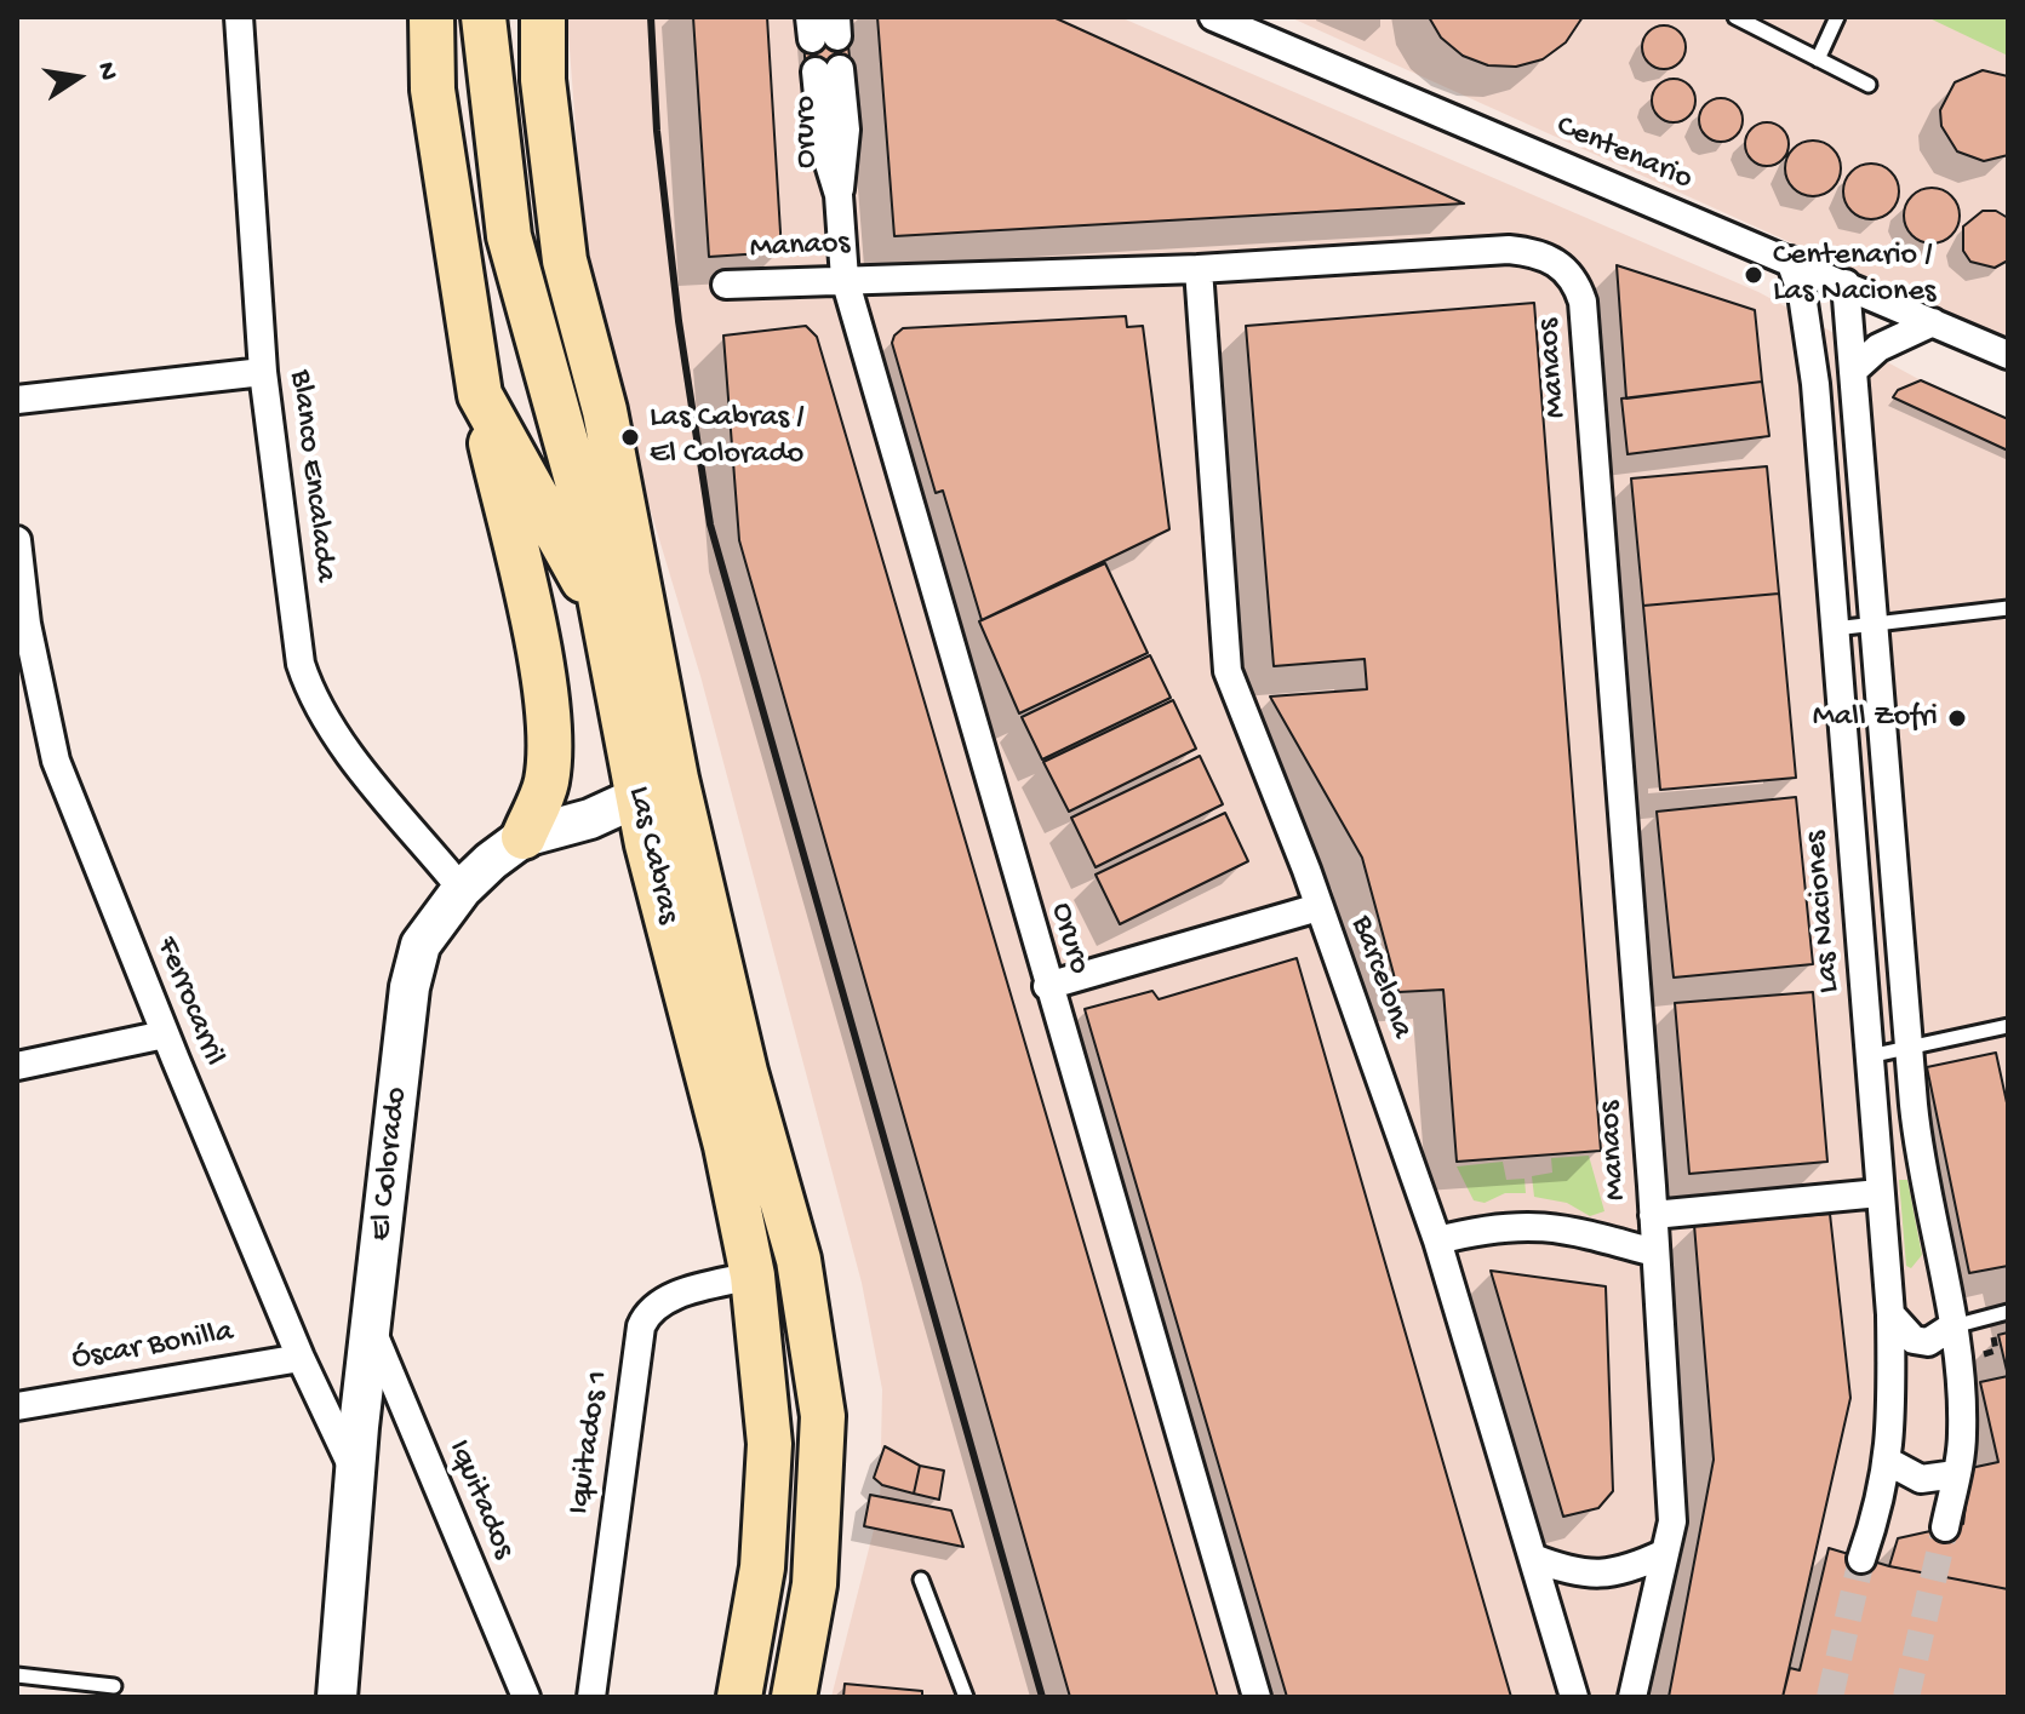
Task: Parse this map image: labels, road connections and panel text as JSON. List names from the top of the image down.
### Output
{
  "streets": {
    "main road": ["Las Cabras"],
    "street": [
      "Oruro",
      "Centenario",
      "Manaos",
      "Blanco Encalada",
      "Las Naciones",
      "Barcelona",
      "Ferrocarril",
      "El Colorado",
      "Óscar Bonilla",
      "Iquitados 1",
      "Iquitados"
    ]
  },
  "crossings": [
    ["Oruro", "Manaos"],
    ["Centenario", "Las Naciones"],
    ["Manaos", "Barcelona"],
    ["Blanco Encalada", "El Colorado"],
    ["Las Cabras", "El Colorado"],
    ["Las Cabras", "Iquitados 1"],
    ["Ferrocarril", "El Colorado"],
    ["Ferrocarril", "Óscar Bonilla"],
    ["El Colorado", "Iquitados"]
  ],
  "places": ["Centenario / Las Naciones", "Las Cabras / El Colorado", "Mall Zofri"],
  "north": "right"
}
